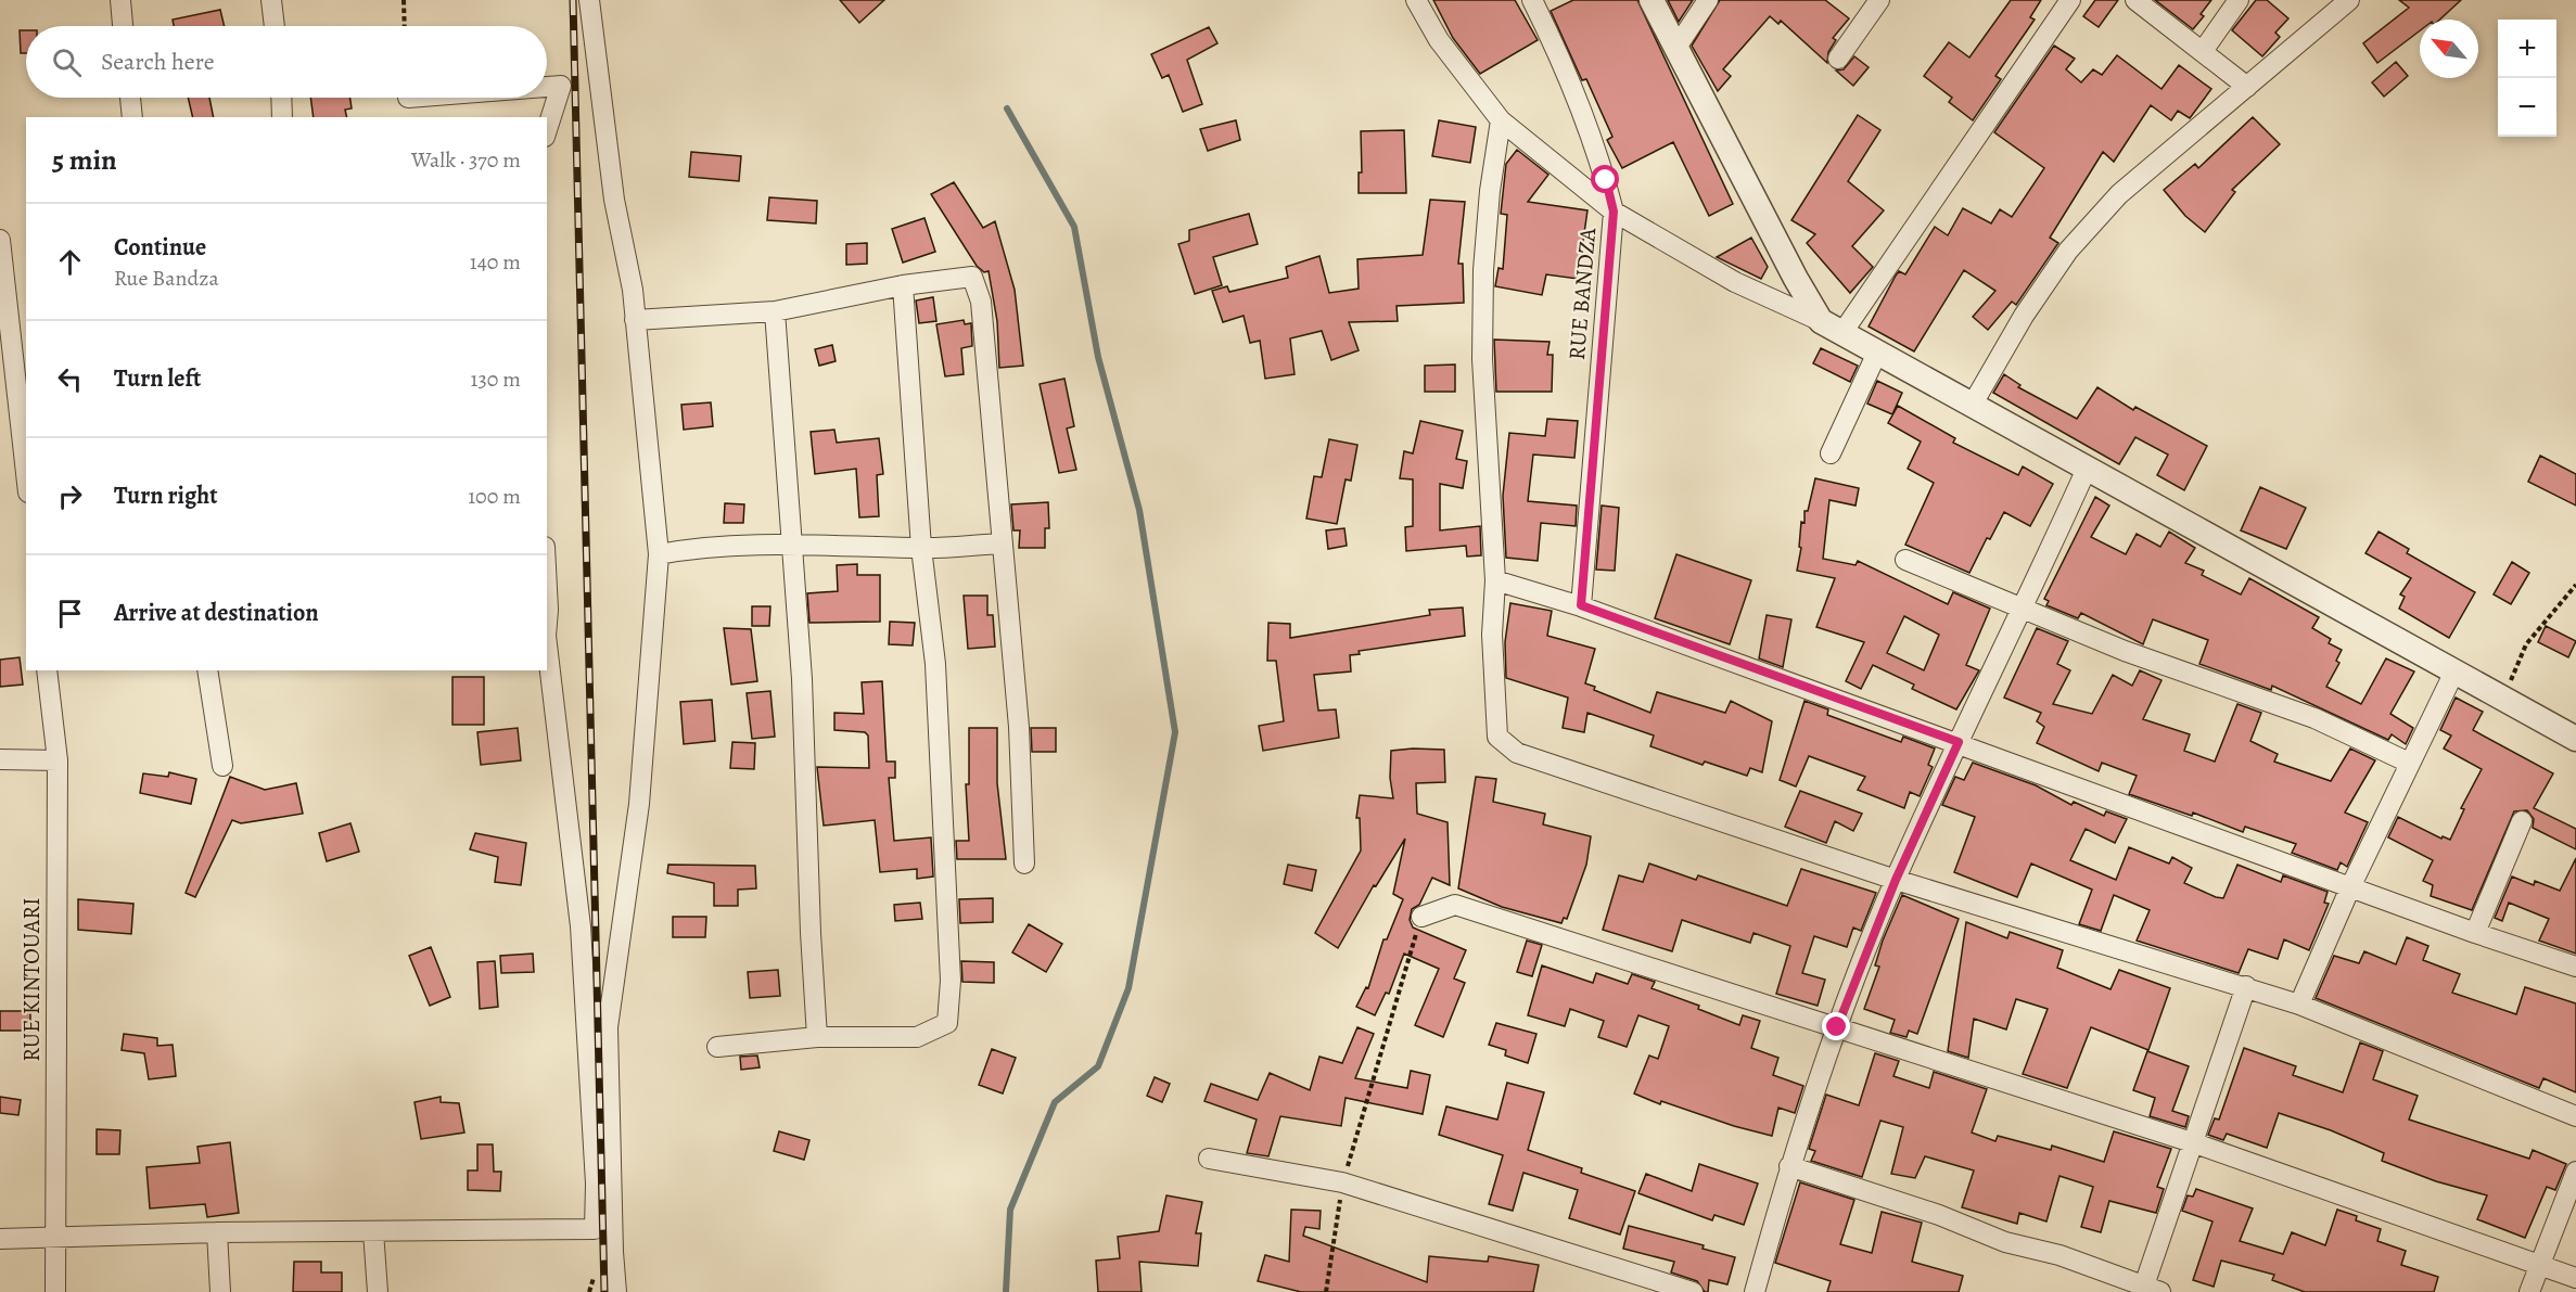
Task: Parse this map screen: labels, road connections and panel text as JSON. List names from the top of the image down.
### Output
{
  "streets": {
    "street": ["RUE BANDZA", "RUE KINTOUARI"]
  },
  "north": "top left",
  "page": {
    "map_buttons": ["+", "−"],
    "search": "Search here",
    "heading": ["5 min", "Walk · 370 m"],
    "list": [
      ["Continue", "Rue Bandza", "140 m"],
      ["Turn left", "130 m"],
      ["Turn right", "100 m"],
      "Arrive at destination"
    ]
  }
}
